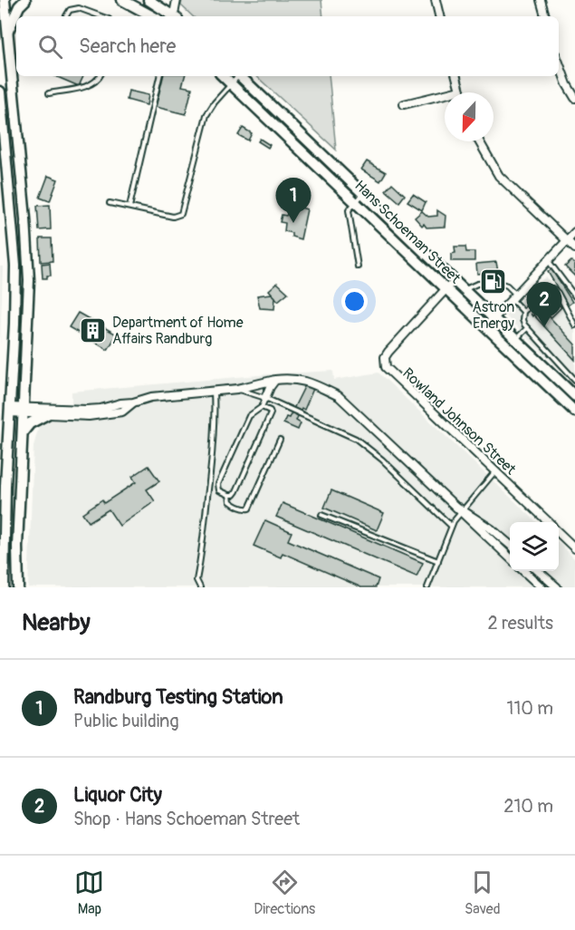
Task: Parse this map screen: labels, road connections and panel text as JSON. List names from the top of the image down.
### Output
{
  "streets": {
    "main road": ["Hans Schoeman Street"],
    "street": ["Rowland Johnson Street"]
  },
  "crossings": [
    ["Hans Schoeman Street", "Rowland Johnson Street"]
  ],
  "places": {
    "fuel station": ["Astron Energy"],
    "building": ["Department of Home Affairs Randburg"]
  },
  "north": "bottom",
  "page": {
    "search": "Search here",
    "pins": ["1", "2"],
    "heading": ["Nearby", "2 results"],
    "list": [
      {
        "mark": "1",
        "name": "Randburg Testing Station",
        "note": "Public building",
        "value": "110 m"
      },
      {
        "mark": "2",
        "name": "Liquor City",
        "note": "Shop · Hans Schoeman Street",
        "value": "210 m"
      }
    ],
    "nav": ["Map", "Directions", "Saved"]
  }
}
